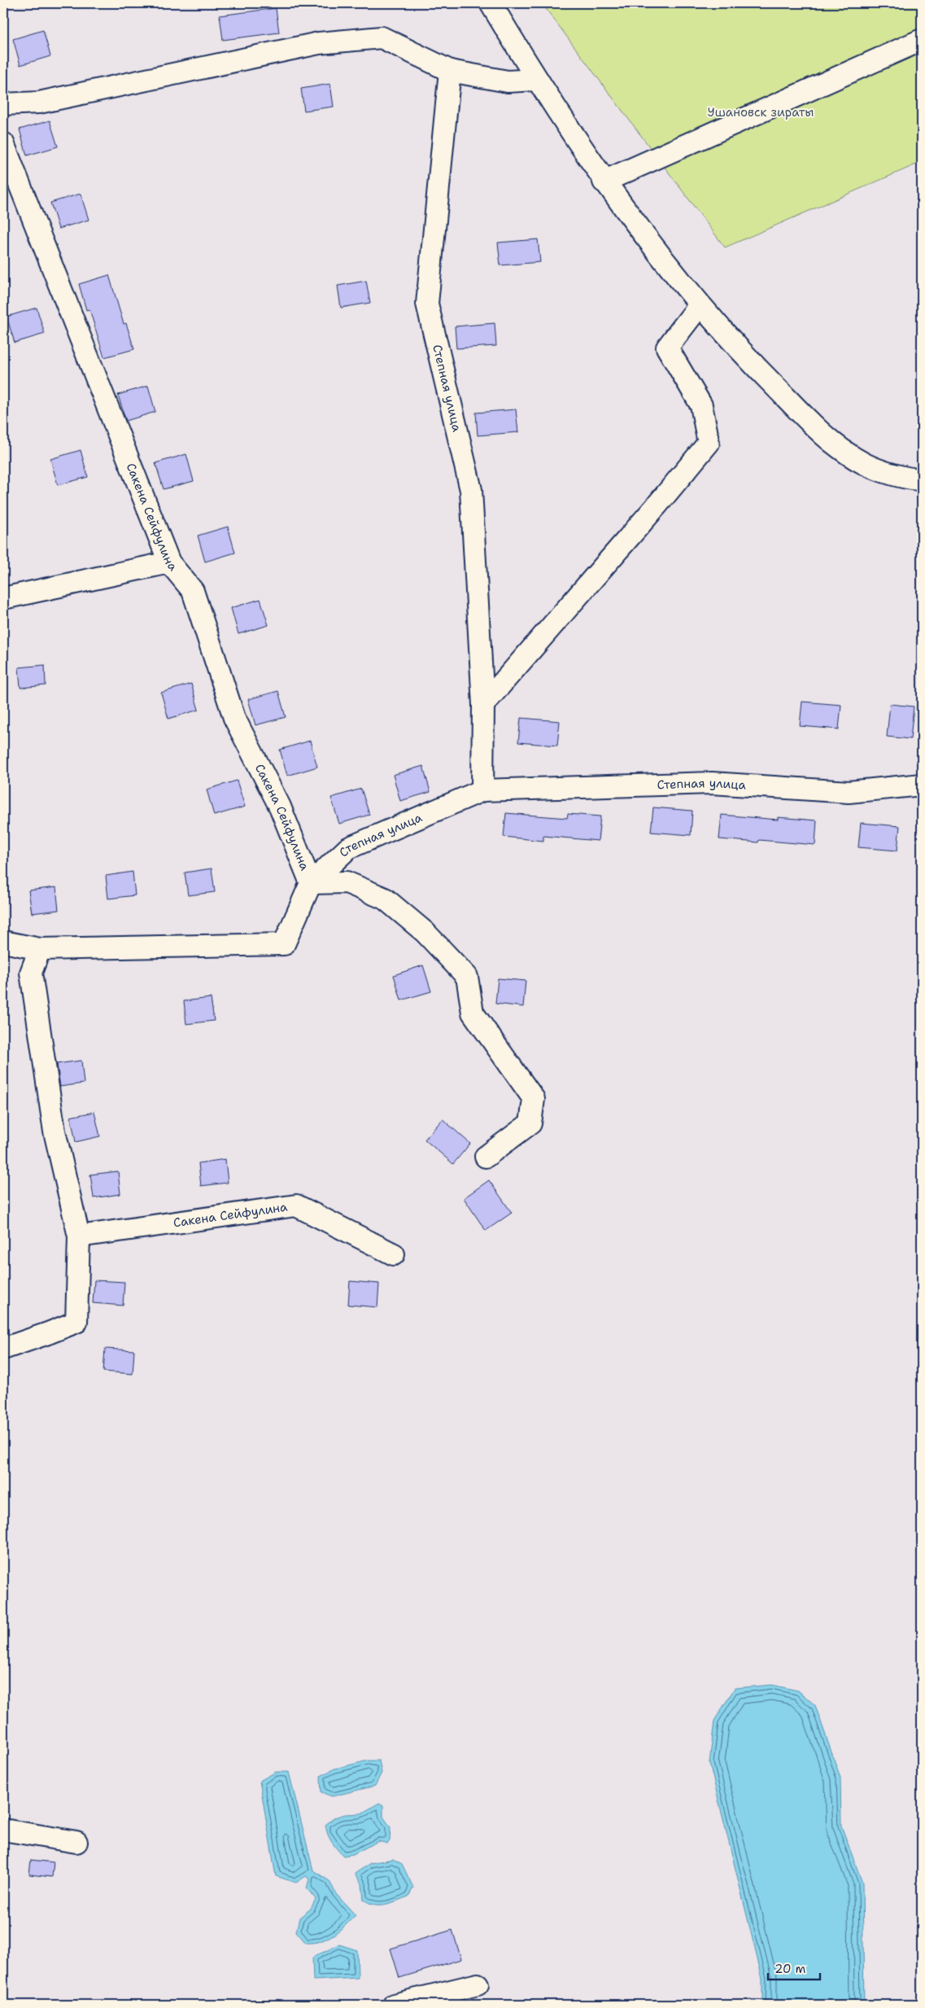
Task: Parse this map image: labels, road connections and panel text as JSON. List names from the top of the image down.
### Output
{
  "streets": {
    "street": ["Степная улица", "Сакена Сейфулина"]
  },
  "crossings": [
    ["Степная улица", "Сакена Сейфулина"]
  ],
  "parks": ["Ушановск зираты"],
  "scale_bar": "20 m"
}
